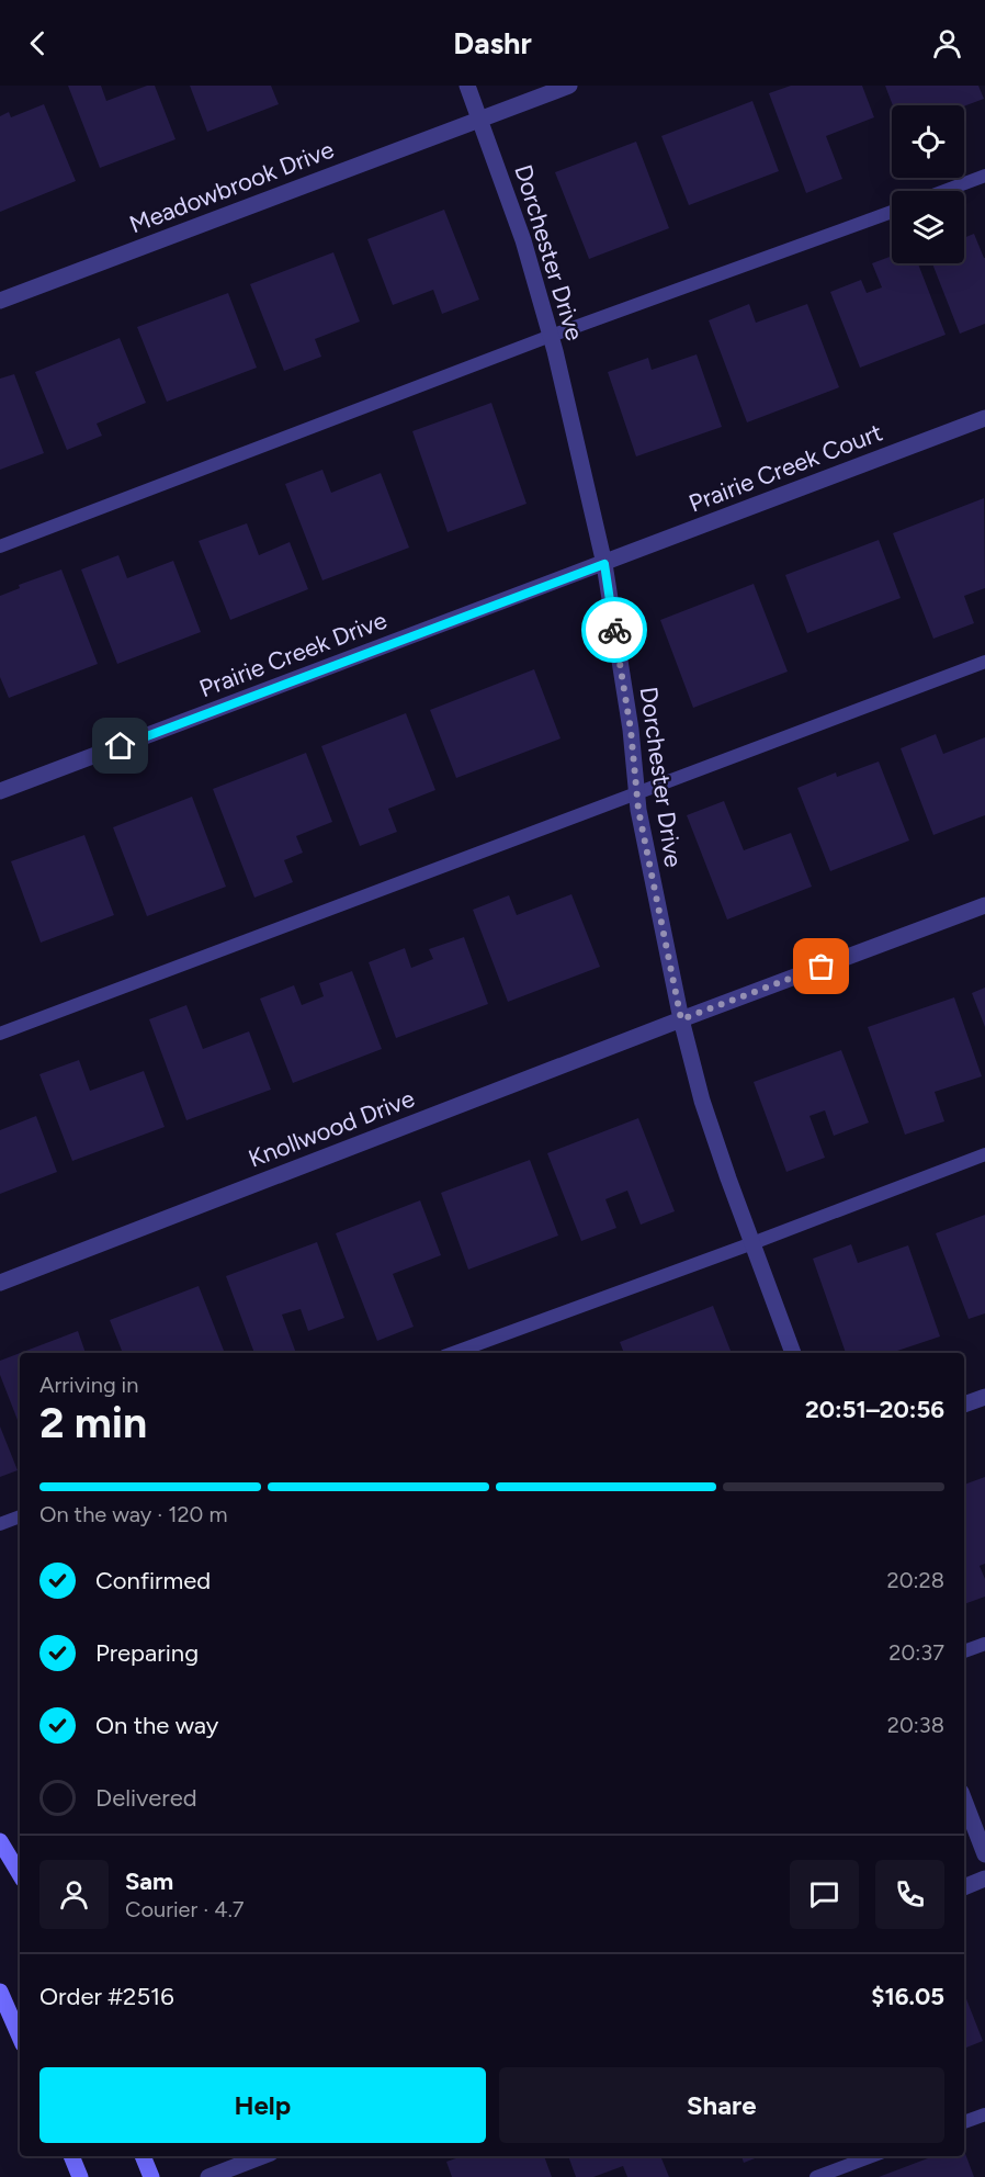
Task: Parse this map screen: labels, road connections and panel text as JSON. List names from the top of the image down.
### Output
{
  "streets": {
    "street": [
      "Meadowbrook Drive",
      "Dorchester Drive",
      "Prairie Creek Court",
      "Prairie Creek Drive",
      "Knollwood Drive"
    ]
  },
  "crossings": [
    ["Meadowbrook Drive", "Dorchester Drive"],
    ["Dorchester Drive", "Prairie Creek Court"],
    ["Dorchester Drive", "Prairie Creek Drive"],
    ["Dorchester Drive", "Knollwood Drive"],
    ["Prairie Creek Court", "Prairie Creek Drive"]
  ],
  "page": {
    "header": "Dashr",
    "heading": ["2 min", "Arriving in", "20:51–20:56"],
    "panel": [
      "Sam",
      "Courier · 4.7",
      "Order #2516",
      "$16.05"
    ],
    "bar": "On the way · 120 m",
    "list": [
      ["Confirmed", "20:28"],
      ["Preparing", "20:37"],
      ["On the way", "20:38"],
      "Delivered"
    ],
    "buttons": ["Help", "Share"]
  }
}
